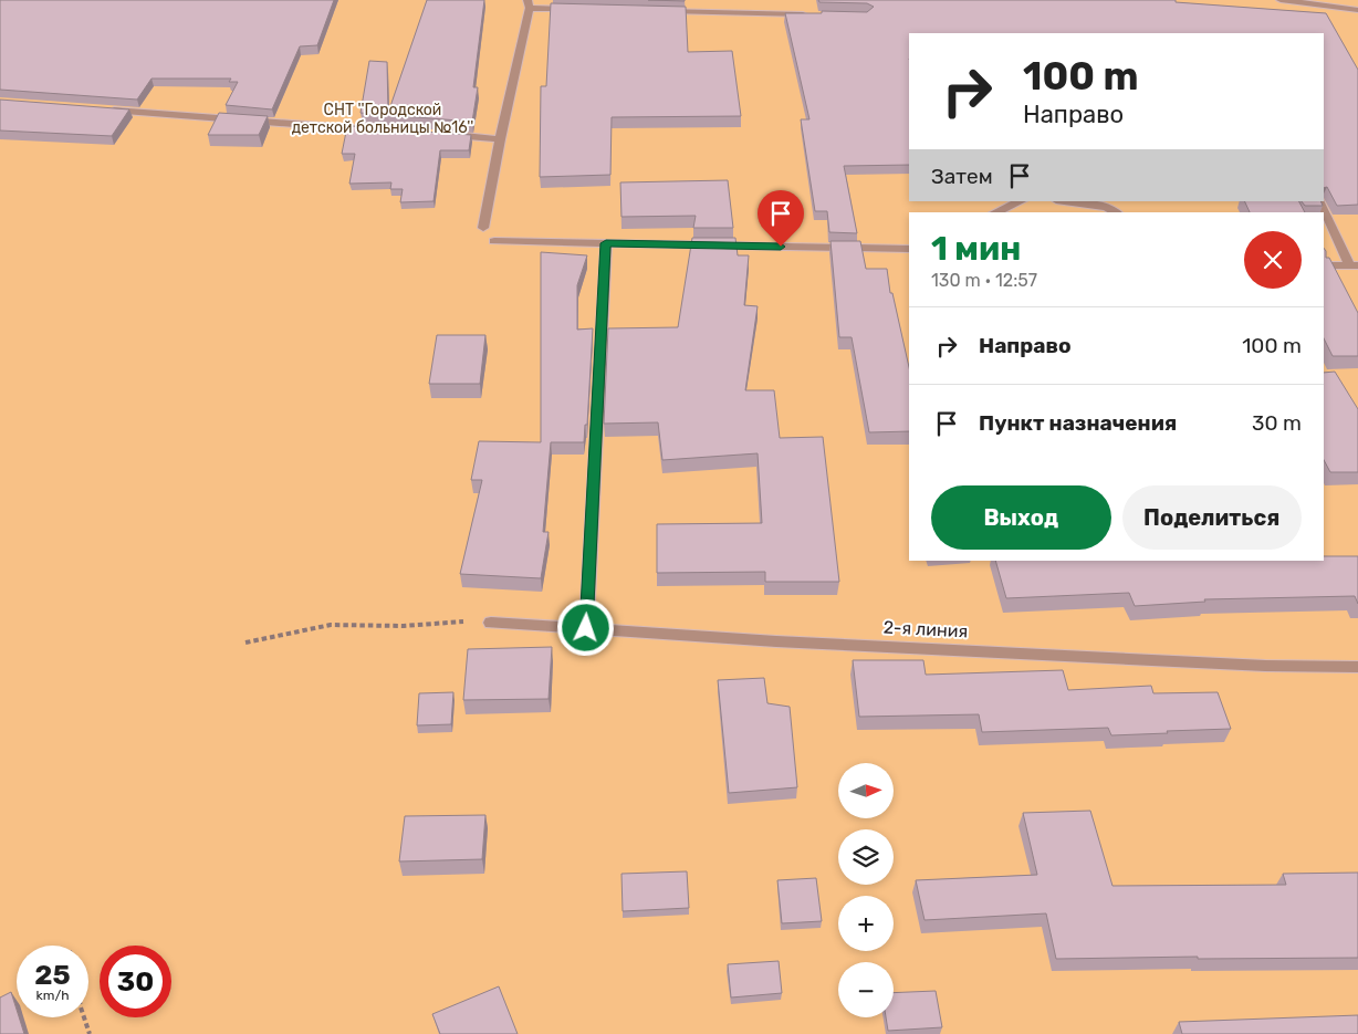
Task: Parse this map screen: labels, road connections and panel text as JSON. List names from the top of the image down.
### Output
{
  "streets": {
    "street": ["2-я линия"]
  },
  "parks": ["СНТ ''Городской детской больницы №16''"],
  "north": "right",
  "page": {
    "turn": ["100 m", "Направо"],
    "then": "Затем",
    "heading": ["1 мин", "130 m · 12:57"],
    "list": [
      {
        "name": "Направо",
        "value": "100 m"
      },
      {
        "name": "Пункт назначения",
        "value": "30 m"
      }
    ],
    "buttons": ["Выход", "Поделиться"],
    "map_buttons": ["+", "−"],
    "speed": "25 km/h",
    "limit": "30"
  }
}
